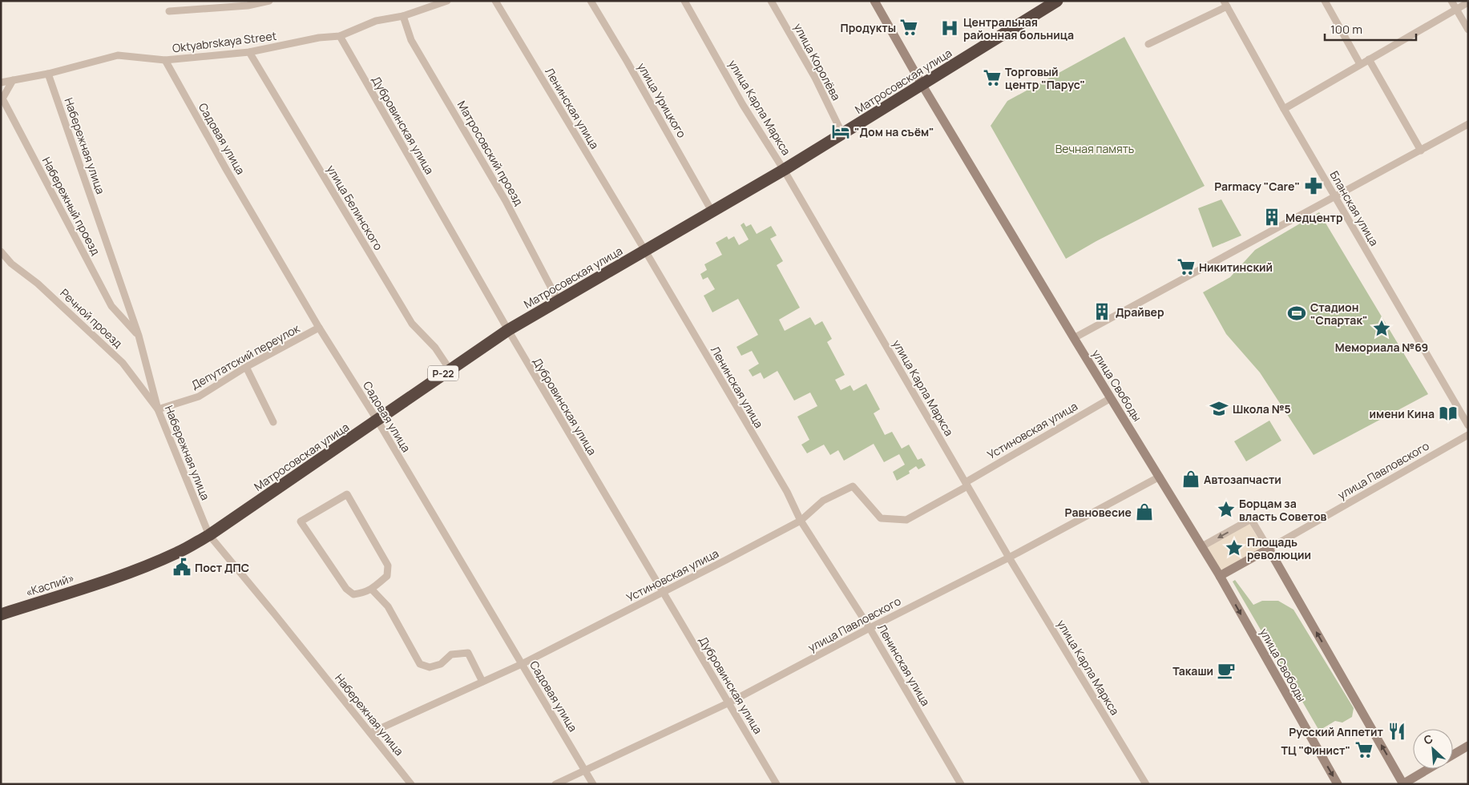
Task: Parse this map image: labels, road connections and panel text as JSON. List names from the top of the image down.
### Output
{
  "streets": {
    "highway": ["Матросовская улица", "Р-22", "«Каспий»"],
    "main road": ["улица Свободы"],
    "street": [
      "Oktyabrskaya Street",
      "улица Королёва",
      "улица Урицкого",
      "улица Карла Маркса",
      "Ленинская улица",
      "Дубровинская улица",
      "Садовая улица",
      "Набережная улица",
      "Матросовский проезд",
      "Набережный проезд",
      "улица Белинского",
      "Бланская улица",
      "Речной проезд",
      "Депутатский переулок",
      "Устиновская улица",
      "улица Павловского"
    ]
  },
  "crossings": [
    ["Oktyabrskaya Street", "Дубровинская улица"],
    ["Oktyabrskaya Street", "Садовая улица"],
    ["Oktyabrskaya Street", "Набережная улица"],
    ["Oktyabrskaya Street", "Матросовский проезд"],
    ["Oktyabrskaya Street", "Набережный проезд"],
    ["Oktyabrskaya Street", "улица Белинского"],
    ["улица Королёва", "Матросовская улица"],
    ["Матросовская улица", "улица Урицкого"],
    ["Матросовская улица", "улица Карла Маркса"],
    ["Матросовская улица", "Ленинская улица"],
    ["Матросовская улица", "Дубровинская улица"],
    ["Матросовская улица", "Садовая улица"],
    ["Матросовская улица", "Набережная улица"],
    ["Матросовская улица", "Матросовский проезд"],
    ["Матросовская улица", "улица Белинского"],
    ["Матросовская улица", "улица Свободы"],
    ["Матросовская улица", "«Каспий»"],
    ["улица Карла Маркса", "Устиновская улица"],
    ["улица Карла Маркса", "улица Павловского"],
    ["Ленинская улица", "Устиновская улица"],
    ["Ленинская улица", "улица Павловского"],
    ["Дубровинская улица", "Устиновская улица"],
    ["Дубровинская улица", "улица Павловского"],
    ["Садовая улица", "Депутатский переулок"],
    ["Садовая улица", "Устиновская улица"],
    ["Садовая улица", "улица Павловского"],
    ["Набережная улица", "Набережный проезд"],
    ["Набережная улица", "Речной проезд"],
    ["Набережная улица", "Депутатский переулок"],
    ["Набережная улица", "Устиновская улица"],
    ["Речной проезд", "Депутатский переулок"],
    ["улица Свободы", "Устиновская улица"],
    ["улица Свободы", "улица Павловского"]
  ],
  "parks": ["Вечная память"],
  "places": {
    "supermarket": [
      "Продукты",
      "Торговый центр \"Парус\"",
      "Никитинский",
      "ТЦ \"Финист\""
    ],
    "hospital": ["Центральная районная больница"],
    "hotel": ["\"Дом на съём\""],
    "pharmacy": ["Parmacy \"Care\""],
    "building": ["Медцентр", "Драйвер"],
    "sports": ["Стадион \"Спартак\""],
    "place": ["Мемориала №69", "Борцам за власть Советов", "Площадь революции"],
    "school or university": ["Школа №5"],
    "library": ["имени Кина"],
    "shop": ["Автозапчасти", "Равновесие"],
    "public building": ["Пост ДПС"],
    "cafe": ["Такаши"],
    "restaurant": ["Русский Аппетит"]
  },
  "scale_bar": "100 m",
  "north": "top left"
}
